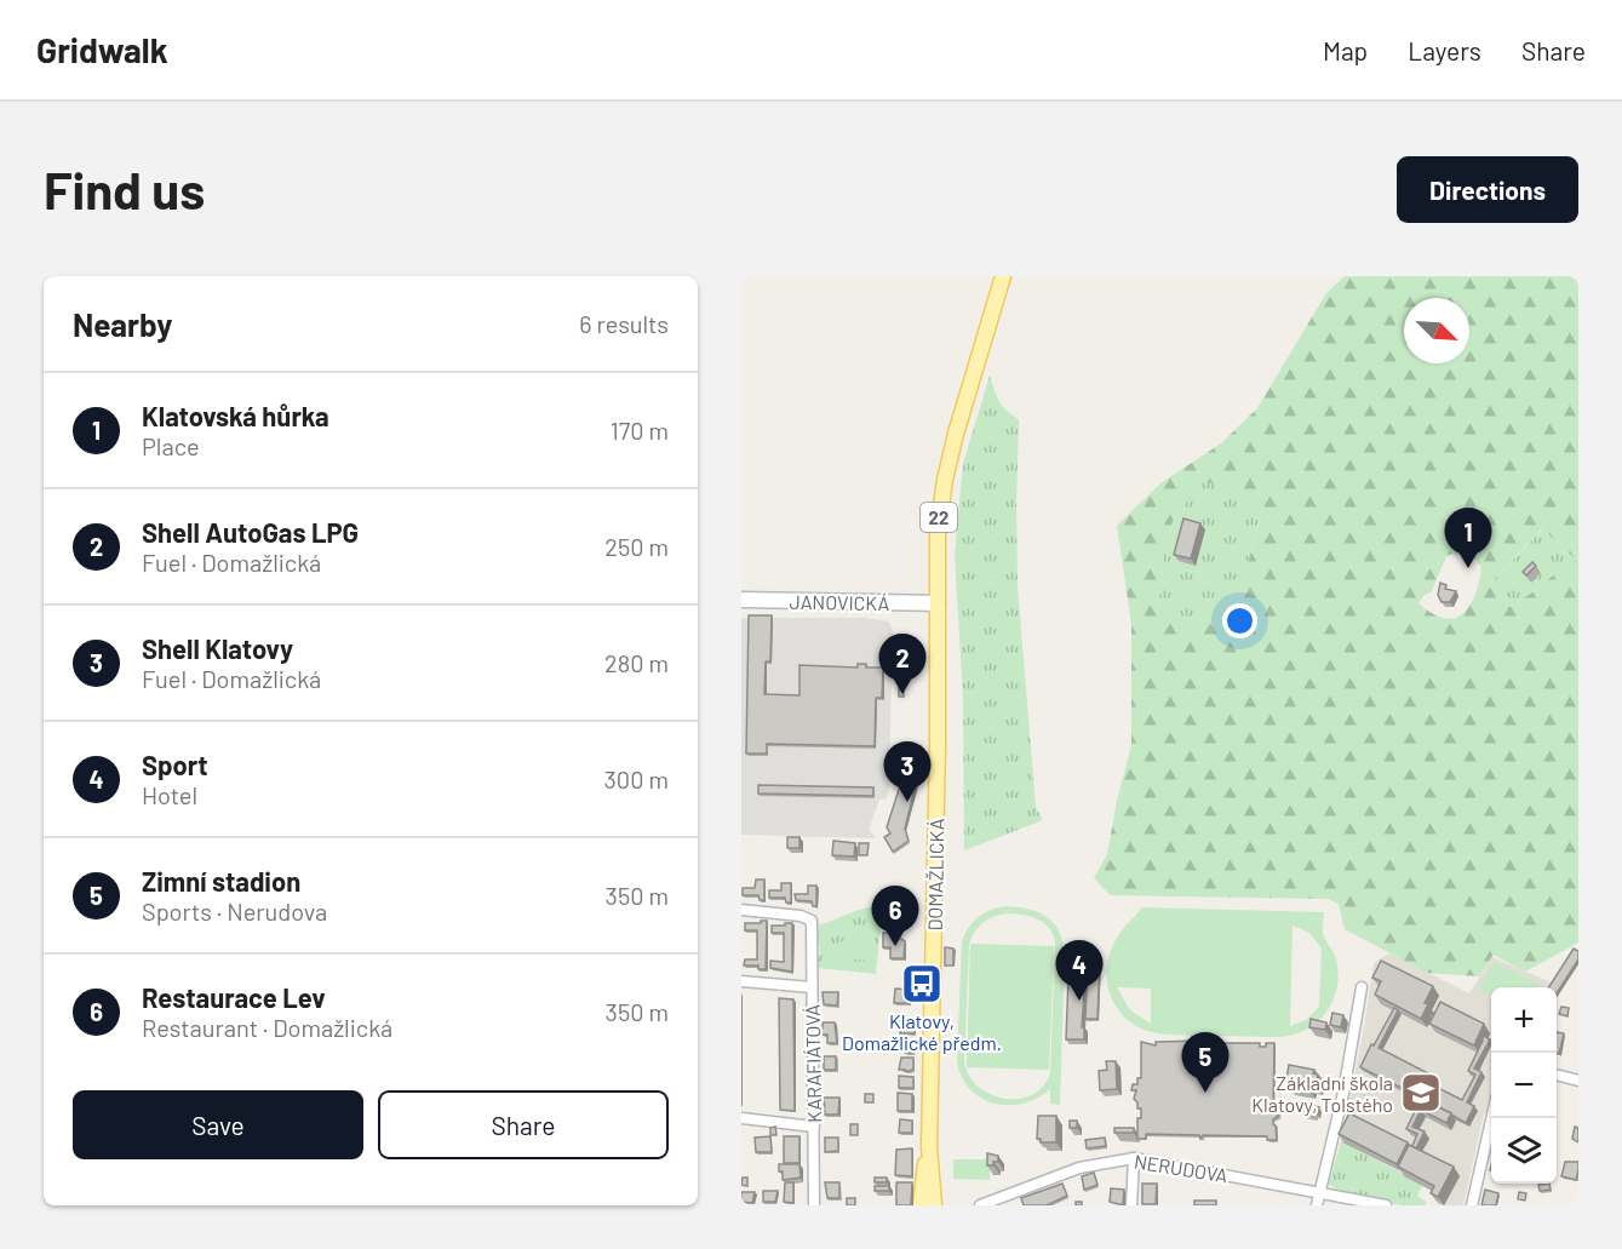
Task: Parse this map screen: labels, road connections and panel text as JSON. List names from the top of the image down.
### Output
{
  "streets": {
    "main road": ["22", "JANOVICKÁ", "DOMAŽLICKÁ"],
    "street": ["KARAFIÁTOVÁ", "NERUDOVA"]
  },
  "crossings": [
    ["22", "JANOVICKÁ"],
    ["22", "DOMAŽLICKÁ"],
    ["JANOVICKÁ", "DOMAŽLICKÁ"]
  ],
  "places": {
    "bus stop": ["Klatovy, Domažlické předm."],
    "school or university": ["Základní škola Klatovy, Tolstého"]
  },
  "north": "bottom right",
  "page": {
    "header": "Gridwalk",
    "nav": ["Map", "Layers", "Share"],
    "buttons": [
      "Directions",
      ["Save", "Share"]
    ],
    "title": "Find us",
    "heading": ["Nearby", "6 results"],
    "list": [
      {
        "mark": "1",
        "name": "Klatovská hůrka",
        "note": "Place",
        "value": "170 m"
      },
      {
        "mark": "2",
        "name": "Shell AutoGas LPG",
        "note": "Fuel · Domažlická",
        "value": "250 m"
      },
      {
        "mark": "3",
        "name": "Shell Klatovy",
        "note": "Fuel · Domažlická",
        "value": "280 m"
      },
      {
        "mark": "4",
        "name": "Sport",
        "note": "Hotel",
        "value": "300 m"
      },
      {
        "mark": "5",
        "name": "Zimní stadion",
        "note": "Sports · Nerudova",
        "value": "350 m"
      },
      {
        "mark": "6",
        "name": "Restaurace Lev",
        "note": "Restaurant · Domažlická",
        "value": "350 m"
      }
    ],
    "pins": [
      "1",
      "2",
      "3",
      "6",
      "4",
      "5"
    ],
    "map_buttons": ["+", "−"]
  }
}
